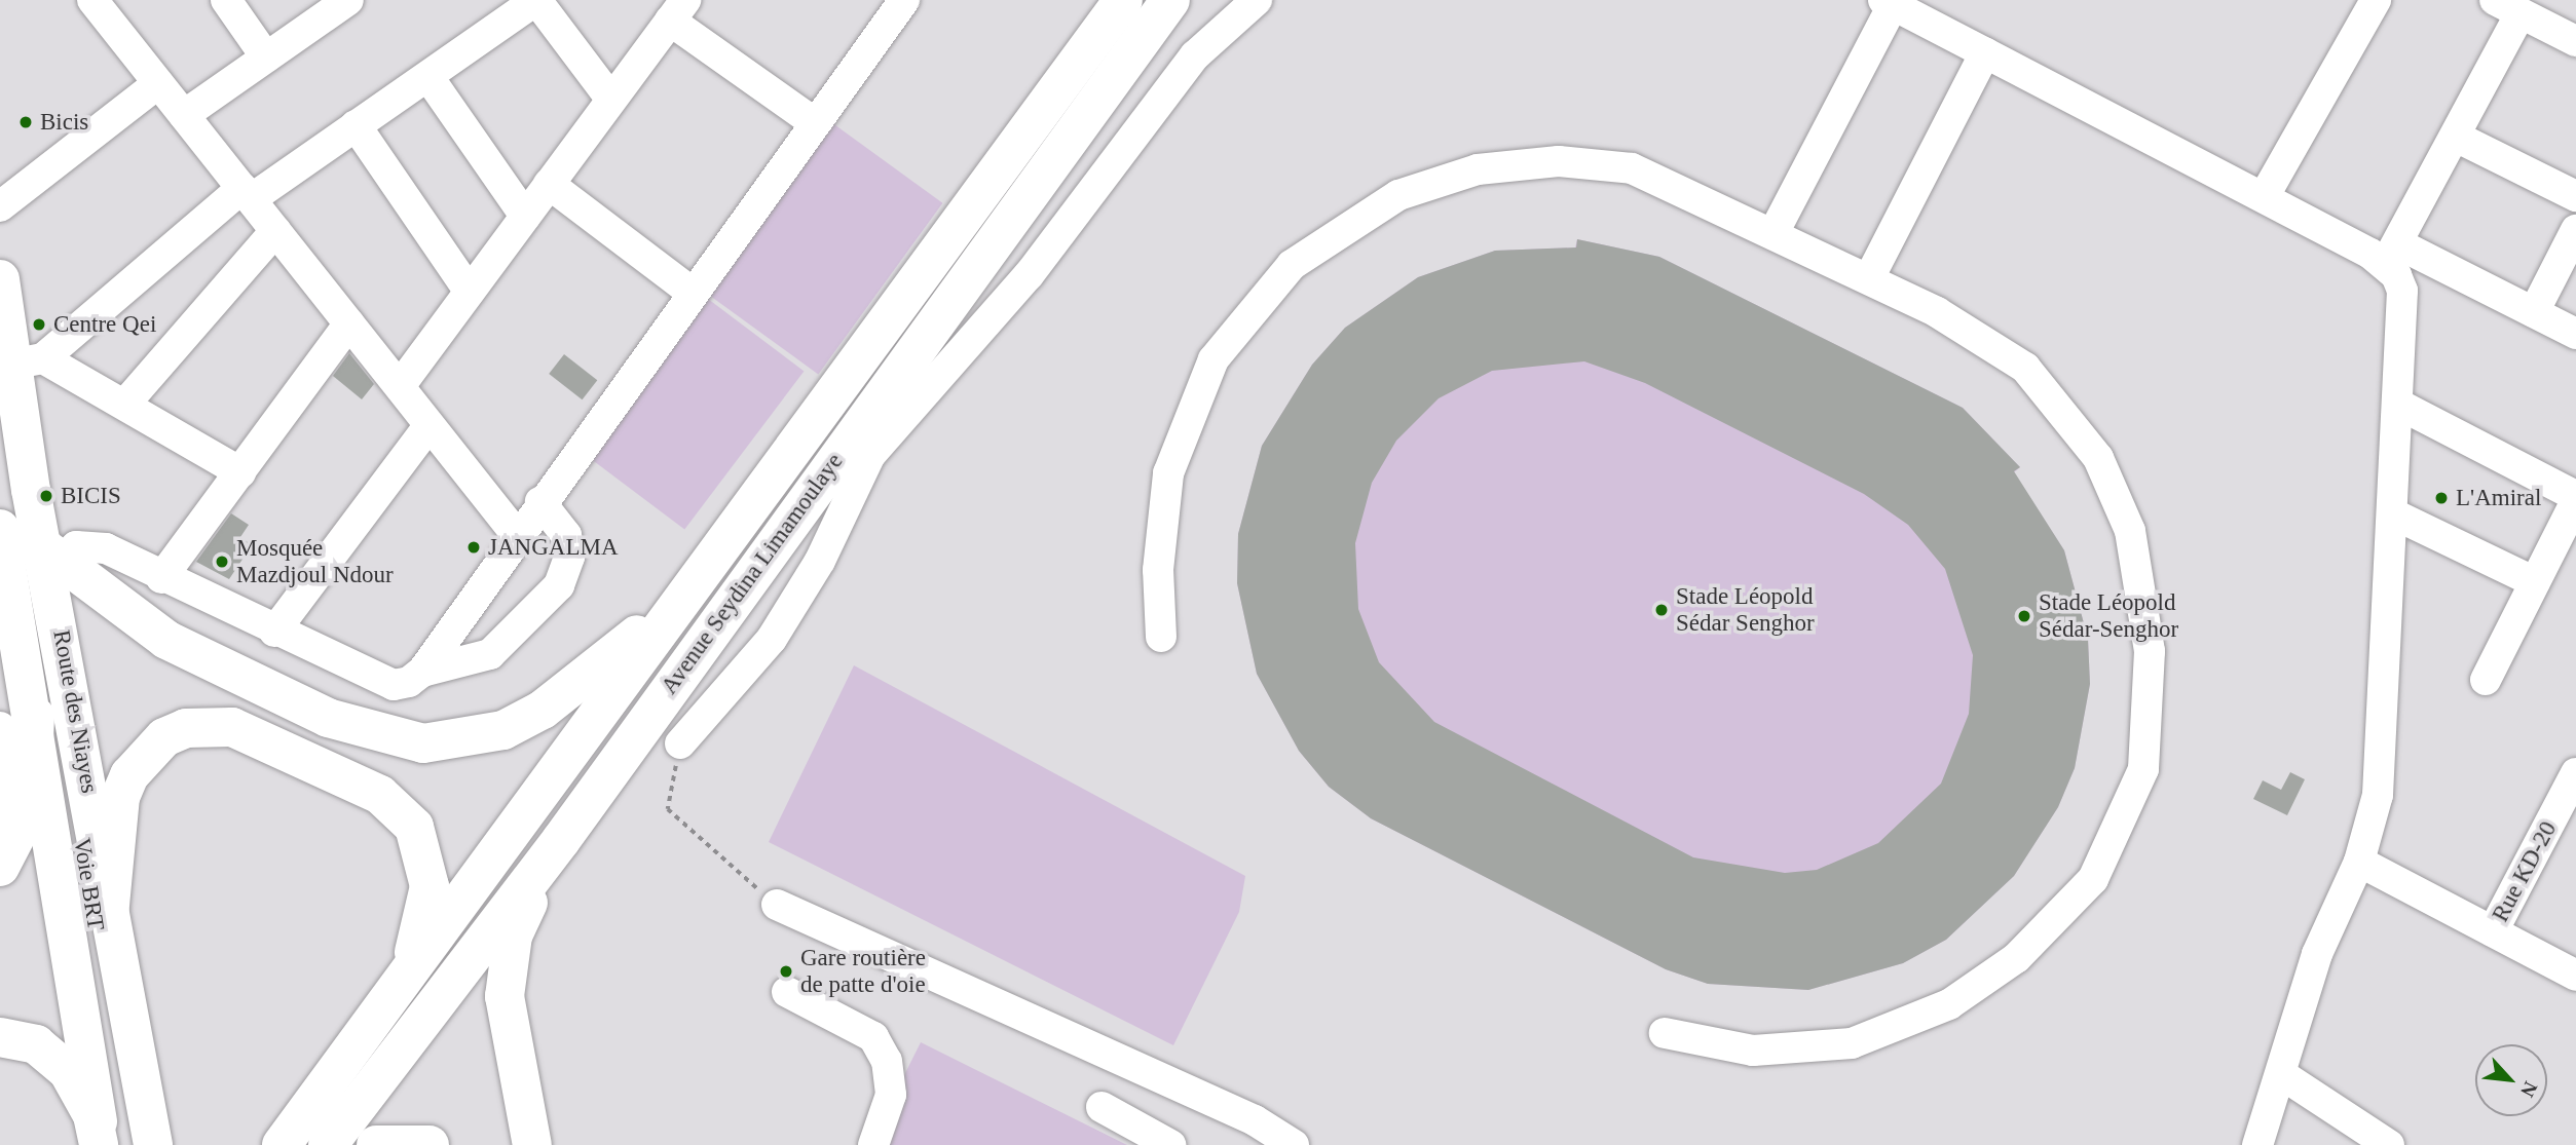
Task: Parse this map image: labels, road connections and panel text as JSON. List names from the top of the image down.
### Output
{
  "streets": {
    "main road": ["Avenue Seydina Limamoulaye", "Route des Niayes"],
    "street": ["Rue KD-20", "Voie BRT"]
  },
  "crossings": [
    ["Route des Niayes", "Voie BRT"]
  ],
  "places": [
    "Bicis",
    "Centre Qei",
    "BICIS",
    "L'Amiral",
    "JANGALMA",
    "Mosquée Mazdjoul Ndour",
    "Stade Léopold Sédar Senghor",
    "Stade Léopold Sédar-Senghor",
    "Gare routière de patte d'oie"
  ],
  "north": "bottom right"
}
